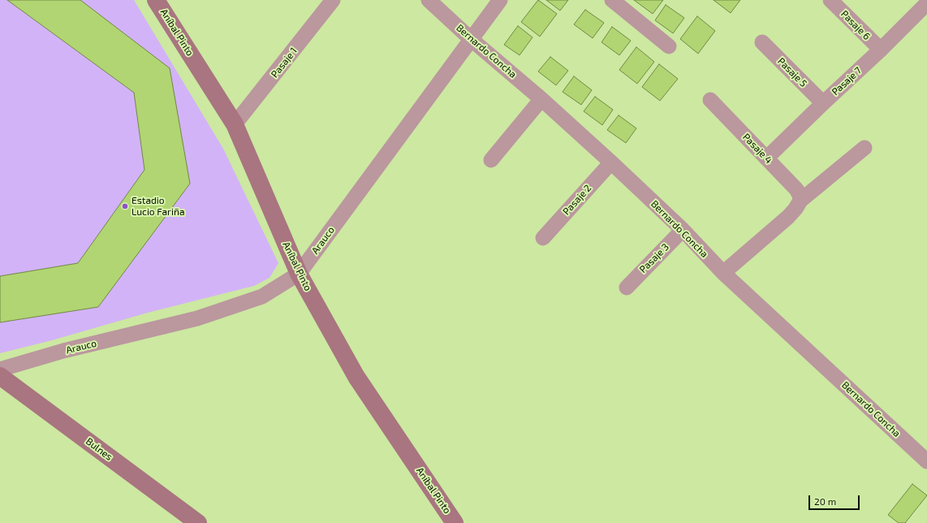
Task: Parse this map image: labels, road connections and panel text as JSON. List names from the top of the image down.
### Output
{
  "streets": {
    "street": [
      "Pasaje 6",
      "Aníbal Pinto",
      "Bernardo Concha",
      "Pasaje 1",
      "Pasaje 5",
      "Pasaje 7",
      "Pasaje 4",
      "Pasaje 2",
      "Arauco",
      "Pasaje 3",
      "Bulnes"
    ]
  },
  "crossings": [
    ["Pasaje 6", "Pasaje 7"],
    ["Aníbal Pinto", "Pasaje 1"],
    ["Aníbal Pinto", "Arauco"],
    ["Bernardo Concha", "Pasaje 2"],
    ["Bernardo Concha", "Arauco"],
    ["Bernardo Concha", "Pasaje 3"],
    ["Pasaje 5", "Pasaje 7"],
    ["Pasaje 7", "Pasaje 4"]
  ],
  "places": ["Estadio Lucio Fariña"],
  "scale_bar": "20 m"
}
